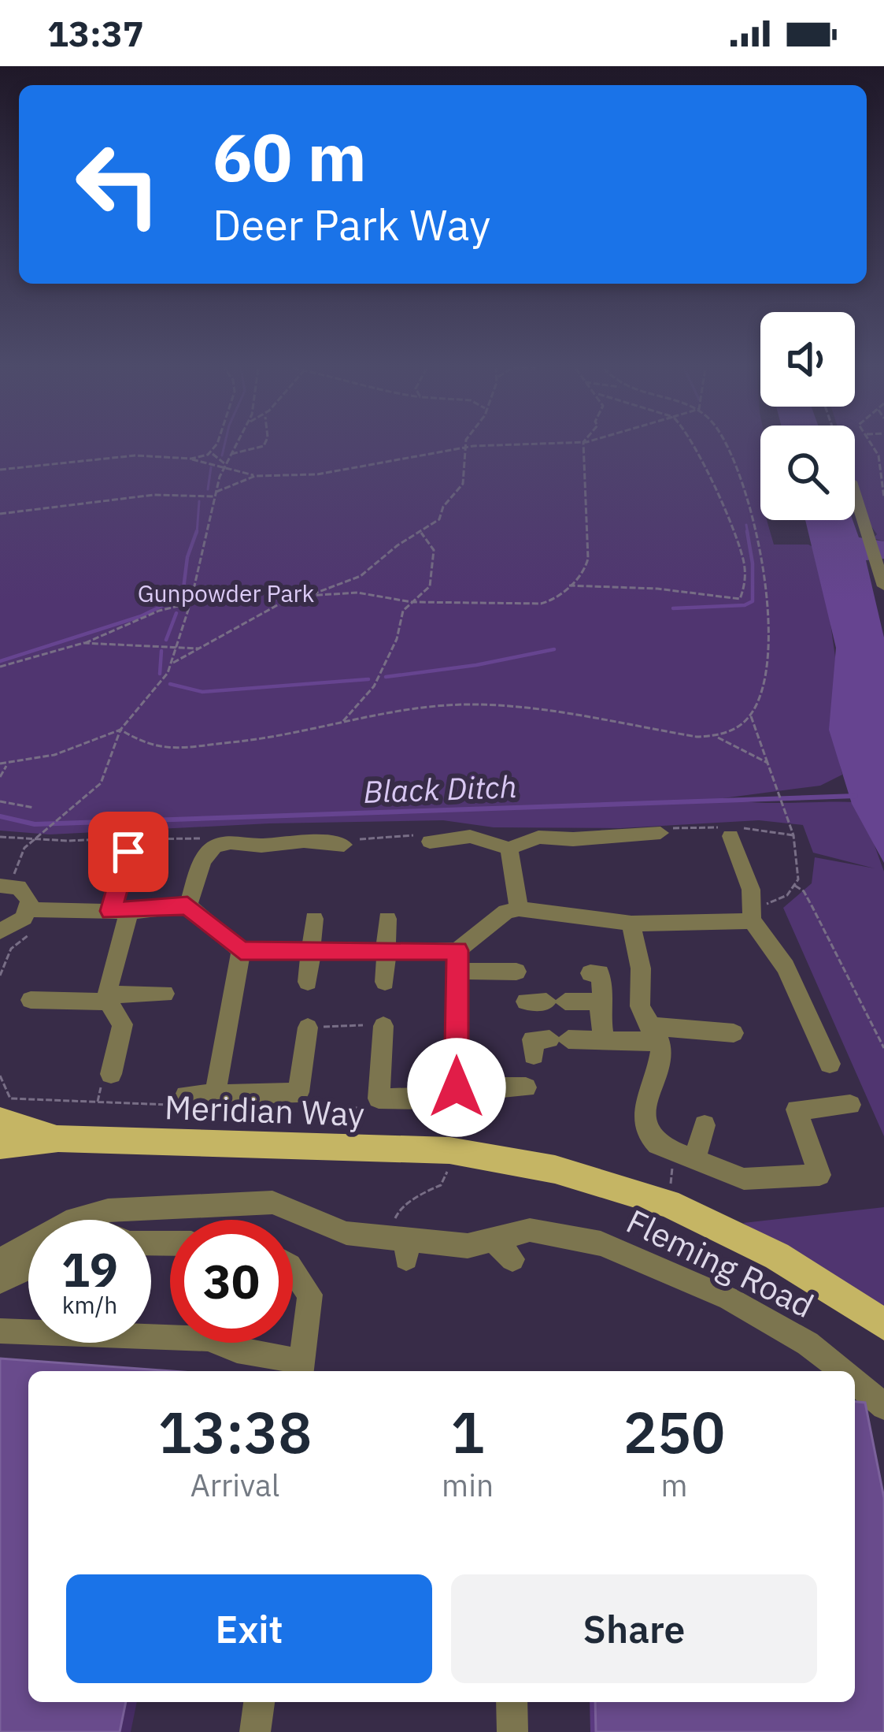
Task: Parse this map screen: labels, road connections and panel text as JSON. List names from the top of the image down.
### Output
{
  "streets": {
    "main road": ["Meridian Way"],
    "street": ["Fleming Road"]
  },
  "water": ["Black Ditch"],
  "parks": ["Gunpowder Park"],
  "page": {
    "status": "13:37",
    "turn": ["60 m", "Deer Park Way"],
    "speed": "19 km/h",
    "limit": "30",
    "eta": [
      "13:38",
      "Arrival",
      "1",
      "min",
      "250",
      "m"
    ],
    "buttons": ["Exit", "Share"]
  }
}
